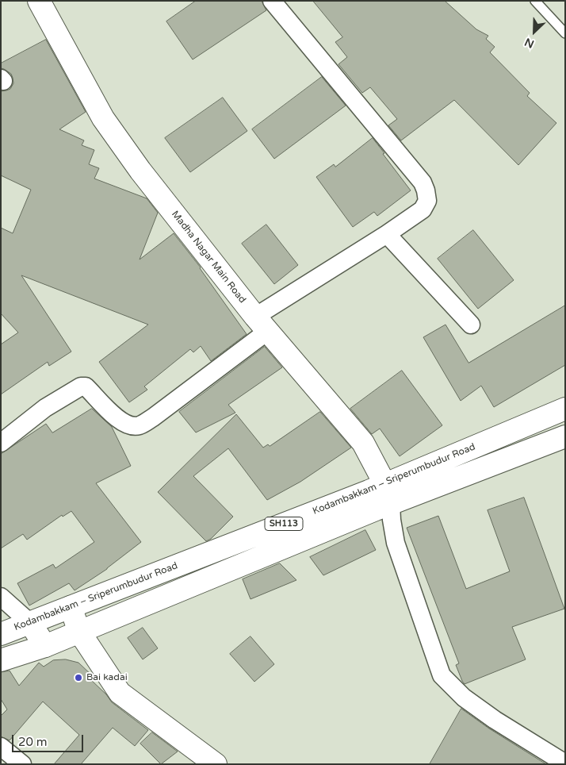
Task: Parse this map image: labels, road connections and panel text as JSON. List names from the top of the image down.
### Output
{
  "streets": {
    "main road": ["Madha Nagar Main Road", "Kodambakkam – Sriperumbudur Road", "SH113"]
  },
  "crossings": [
    ["Madha Nagar Main Road", "Kodambakkam – Sriperumbudur Road"]
  ],
  "places": ["Bai kadai"],
  "scale_bar": "20 m",
  "north": "bottom left"
}
